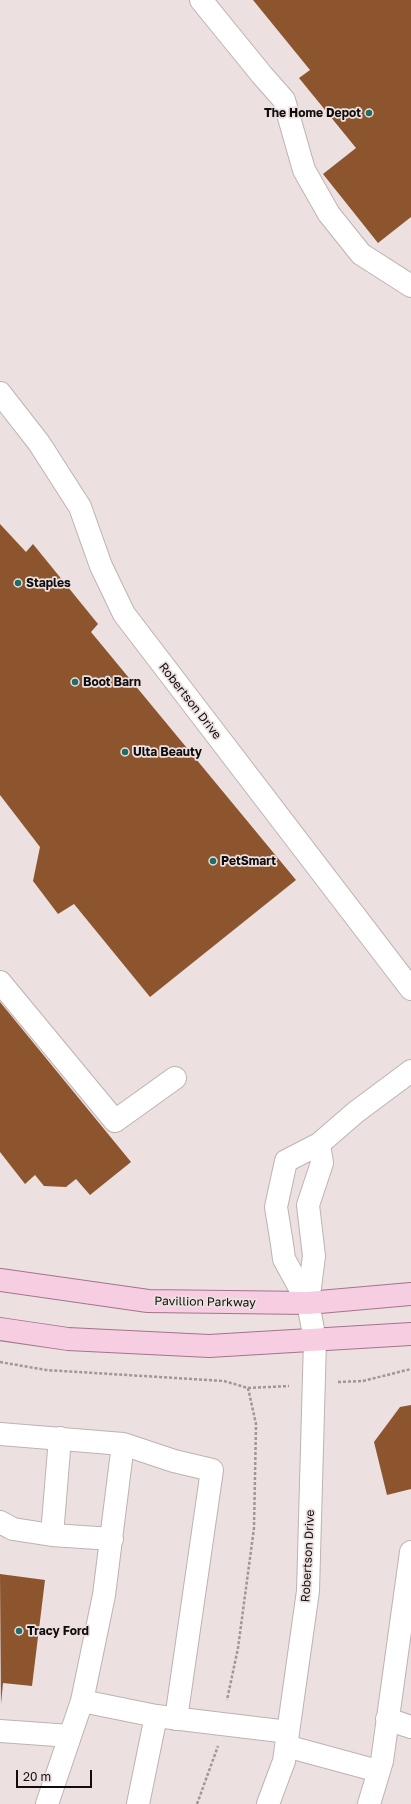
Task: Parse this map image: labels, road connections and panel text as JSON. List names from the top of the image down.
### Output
{
  "streets": {
    "main road": ["Pavillion Parkway"],
    "street": ["Robertson Drive"]
  },
  "crossings": [
    ["Robertson Drive", "Pavillion Parkway"]
  ],
  "places": [
    "The Home Depot",
    "Staples",
    "Boot Barn",
    "Ulta Beauty",
    "PetSmart",
    "Tracy Ford"
  ],
  "scale_bar": "20 m"
}
